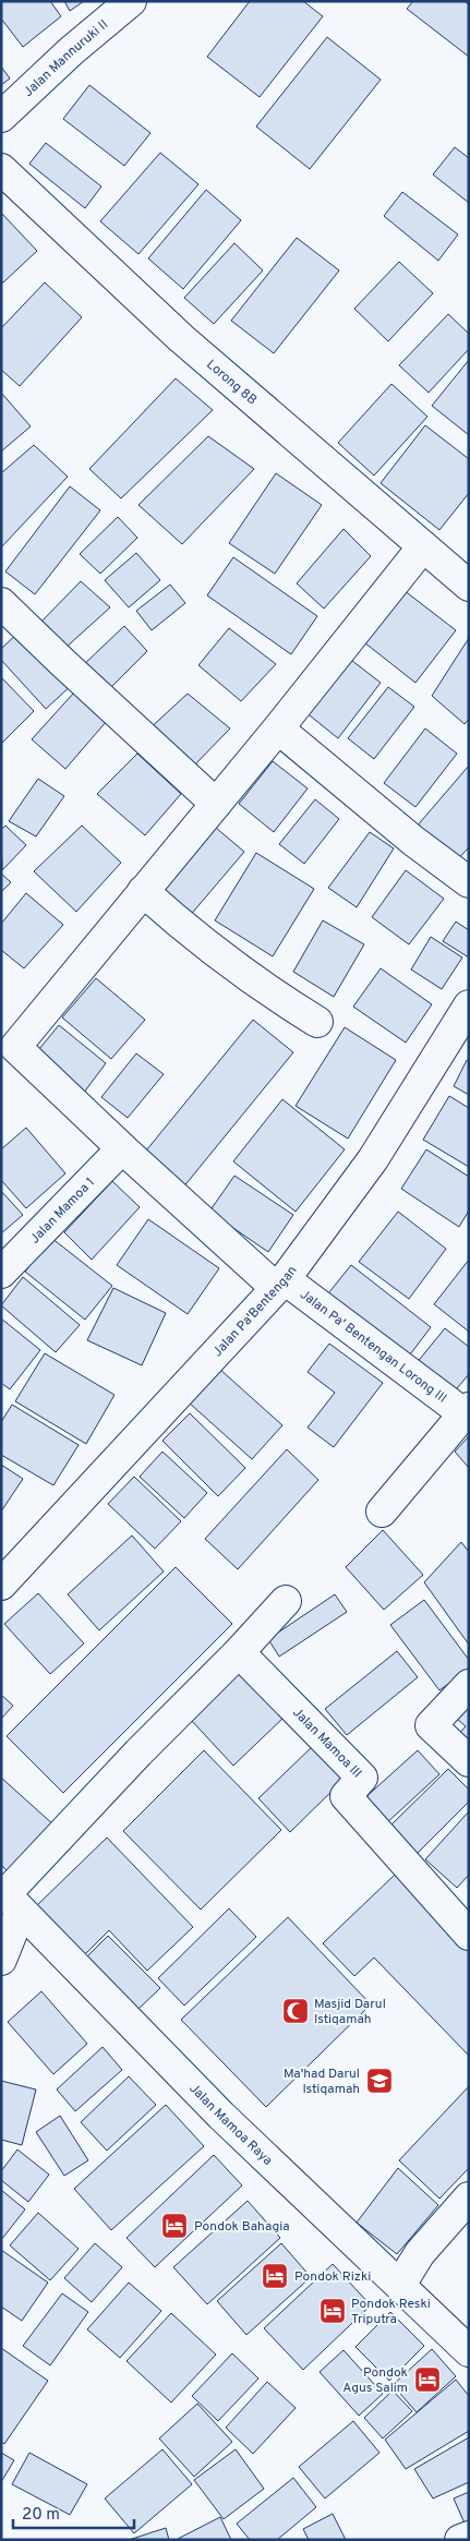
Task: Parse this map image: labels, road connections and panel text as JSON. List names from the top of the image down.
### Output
{
  "streets": {
    "street": [
      "Jalan Mannuruki II",
      "Lorong 8B",
      "Jalan Mamoa 1",
      "Jalan Pa'Bentengan",
      "Jalan Pa' Bentengan Lorong III",
      "Jalan Mamoa III",
      "Jalan Mamoa Raya"
    ]
  },
  "crossings": [
    ["Jalan Mamoa 1", "Jalan Pa' Bentengan Lorong III"],
    ["Jalan Pa'Bentengan", "Jalan Pa' Bentengan Lorong III"]
  ],
  "places": {
    "mosque": ["Masjid Darul Istiqamah"],
    "school or university": ["Ma'had Darul Istiqamah"],
    "hotel": [
      "Pondok Bahagia",
      "Pondok Rizki",
      "Pondok Reski Triputra",
      "Pondok Agus Salim"
    ]
  },
  "scale_bar": "20 m"
}
